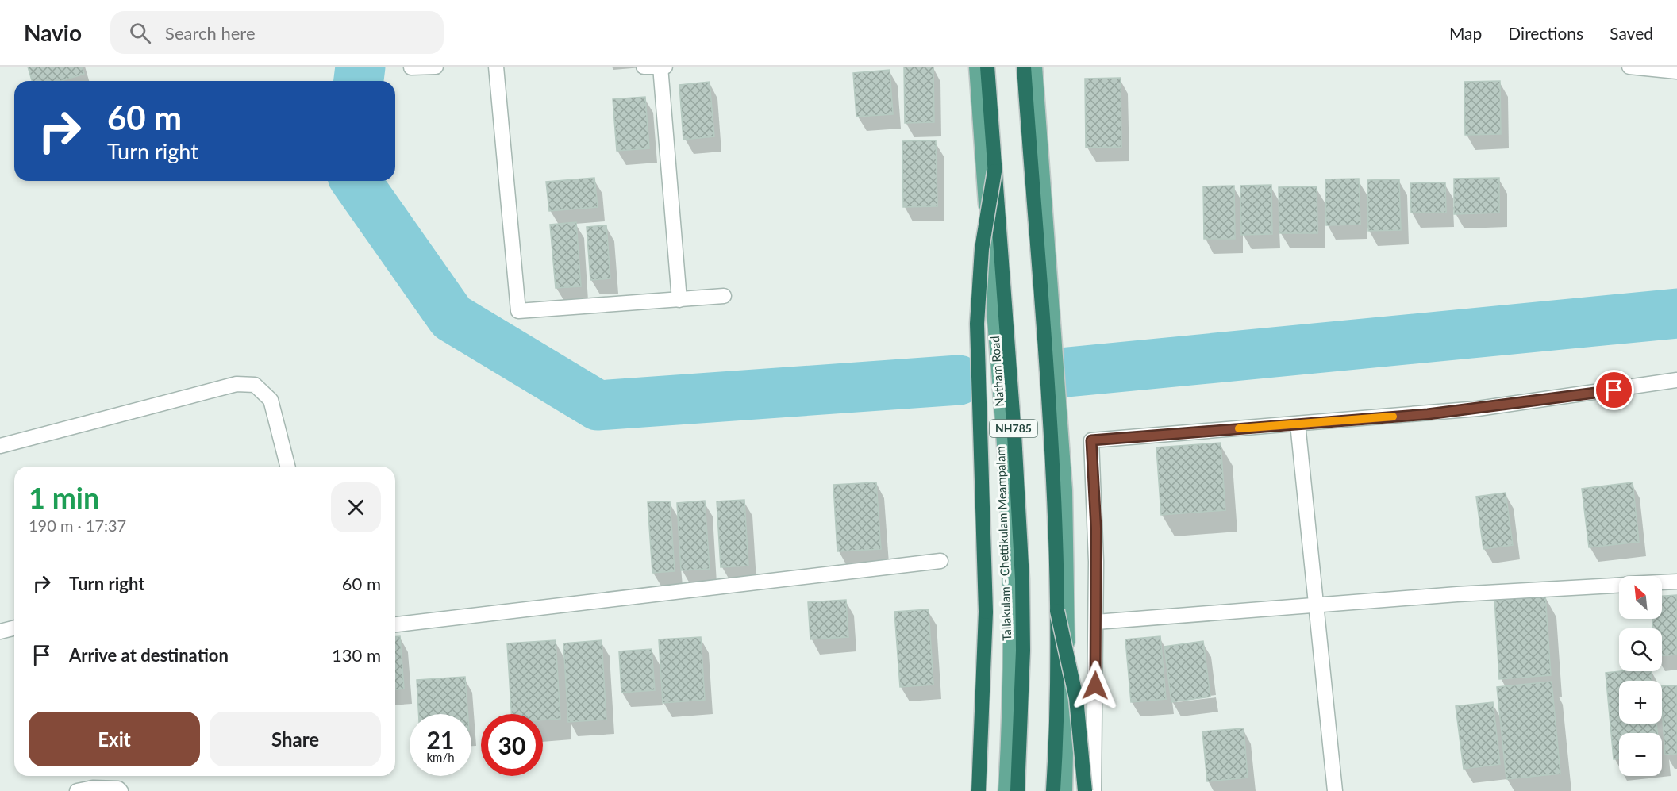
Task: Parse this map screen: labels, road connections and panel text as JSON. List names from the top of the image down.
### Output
{
  "streets": {
    "highway": ["NH785", "Tallakulam - Chettikulam Meampalam"],
    "main road": ["Natham Road"]
  },
  "north": "top left",
  "page": {
    "header": "Navio",
    "search": "Search here",
    "nav": ["Map", "Directions", "Saved"],
    "turn": ["60 m", "Turn right"],
    "heading": ["1 min", "190 m · 17:37"],
    "list": [
      {
        "name": "Turn right",
        "value": "60 m"
      },
      {
        "name": "Arrive at destination",
        "value": "130 m"
      }
    ],
    "map_buttons": ["+", "−"],
    "buttons": ["Exit", "Share"],
    "speed": "21 km/h",
    "limit": "30"
  }
}
